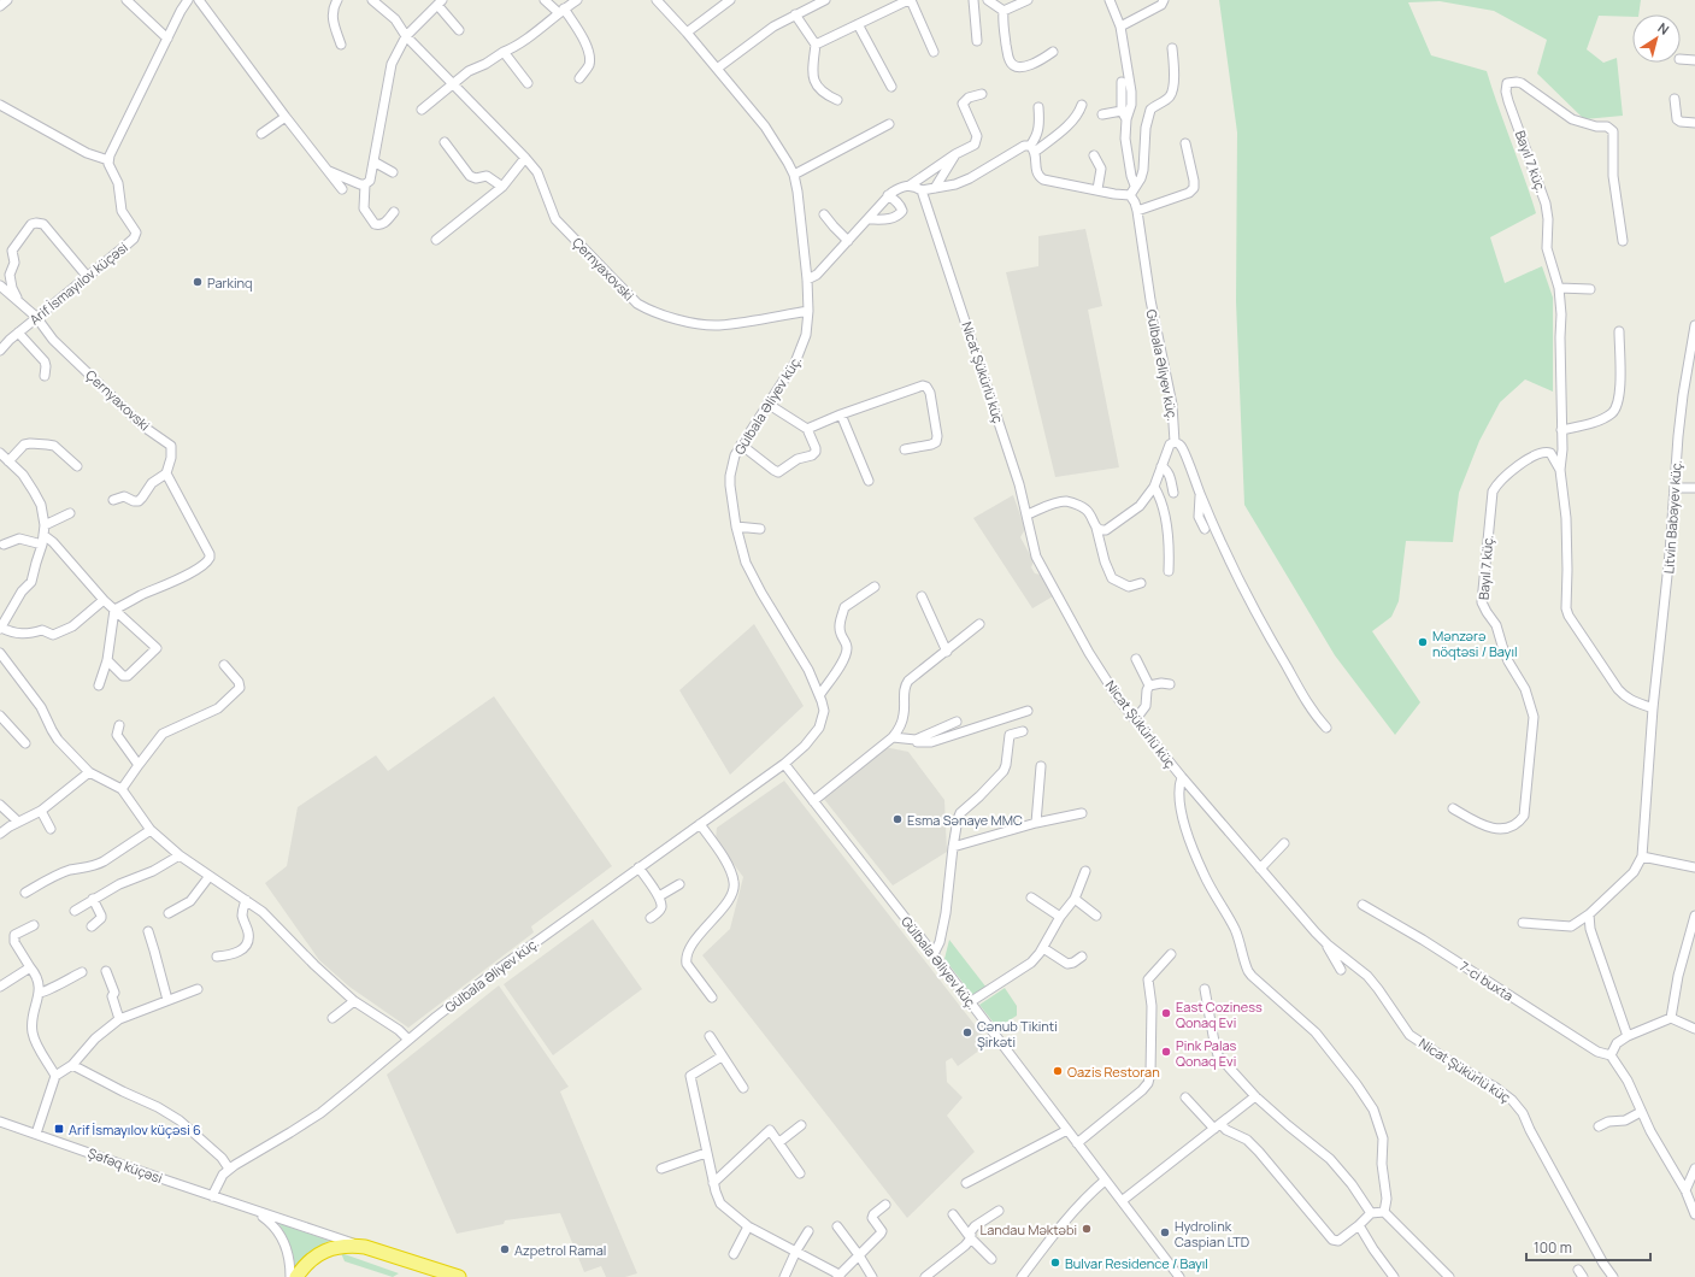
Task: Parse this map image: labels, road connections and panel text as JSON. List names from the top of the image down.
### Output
{
  "streets": {
    "street": [
      "Bayıl 7 küç.",
      "Çernyaxovski",
      "Arif İsmayılov küçəsi",
      "Gülbala Əliyev küç.",
      "Nicat Şükürlü küç",
      "Litvin Babayev küç.",
      "7-ci buxta",
      "Şəfəq küçəsi"
    ]
  },
  "crossings": [
    ["Bayıl 7 küç.", "Litvin Babayev küç."],
    ["Çernyaxovski", "Arif İsmayılov küçəsi"],
    ["Çernyaxovski", "Gülbala Əliyev küç."],
    ["Gülbala Əliyev küç.", "Şəfəq küçəsi"]
  ],
  "places": {
    "other": [
      "Parkinq",
      "Mənzərə nöqtəsi / Bayıl",
      "Esma Sənaye MMC",
      "East Coziness Qonaq Evi",
      "Cənub Tikinti Şirkəti",
      "Pink Palas Qonaq Evi",
      "Oazis Restoran",
      "Landau Məktəbi",
      "Hydrolink Caspian LTD",
      "Azpetrol Ramal",
      "Bulvar Residence / Bayıl"
    ],
    "transit": ["Arif İsmayılov küçəsi 6"]
  },
  "scale_bar": "100 m",
  "north": "top right"
}
